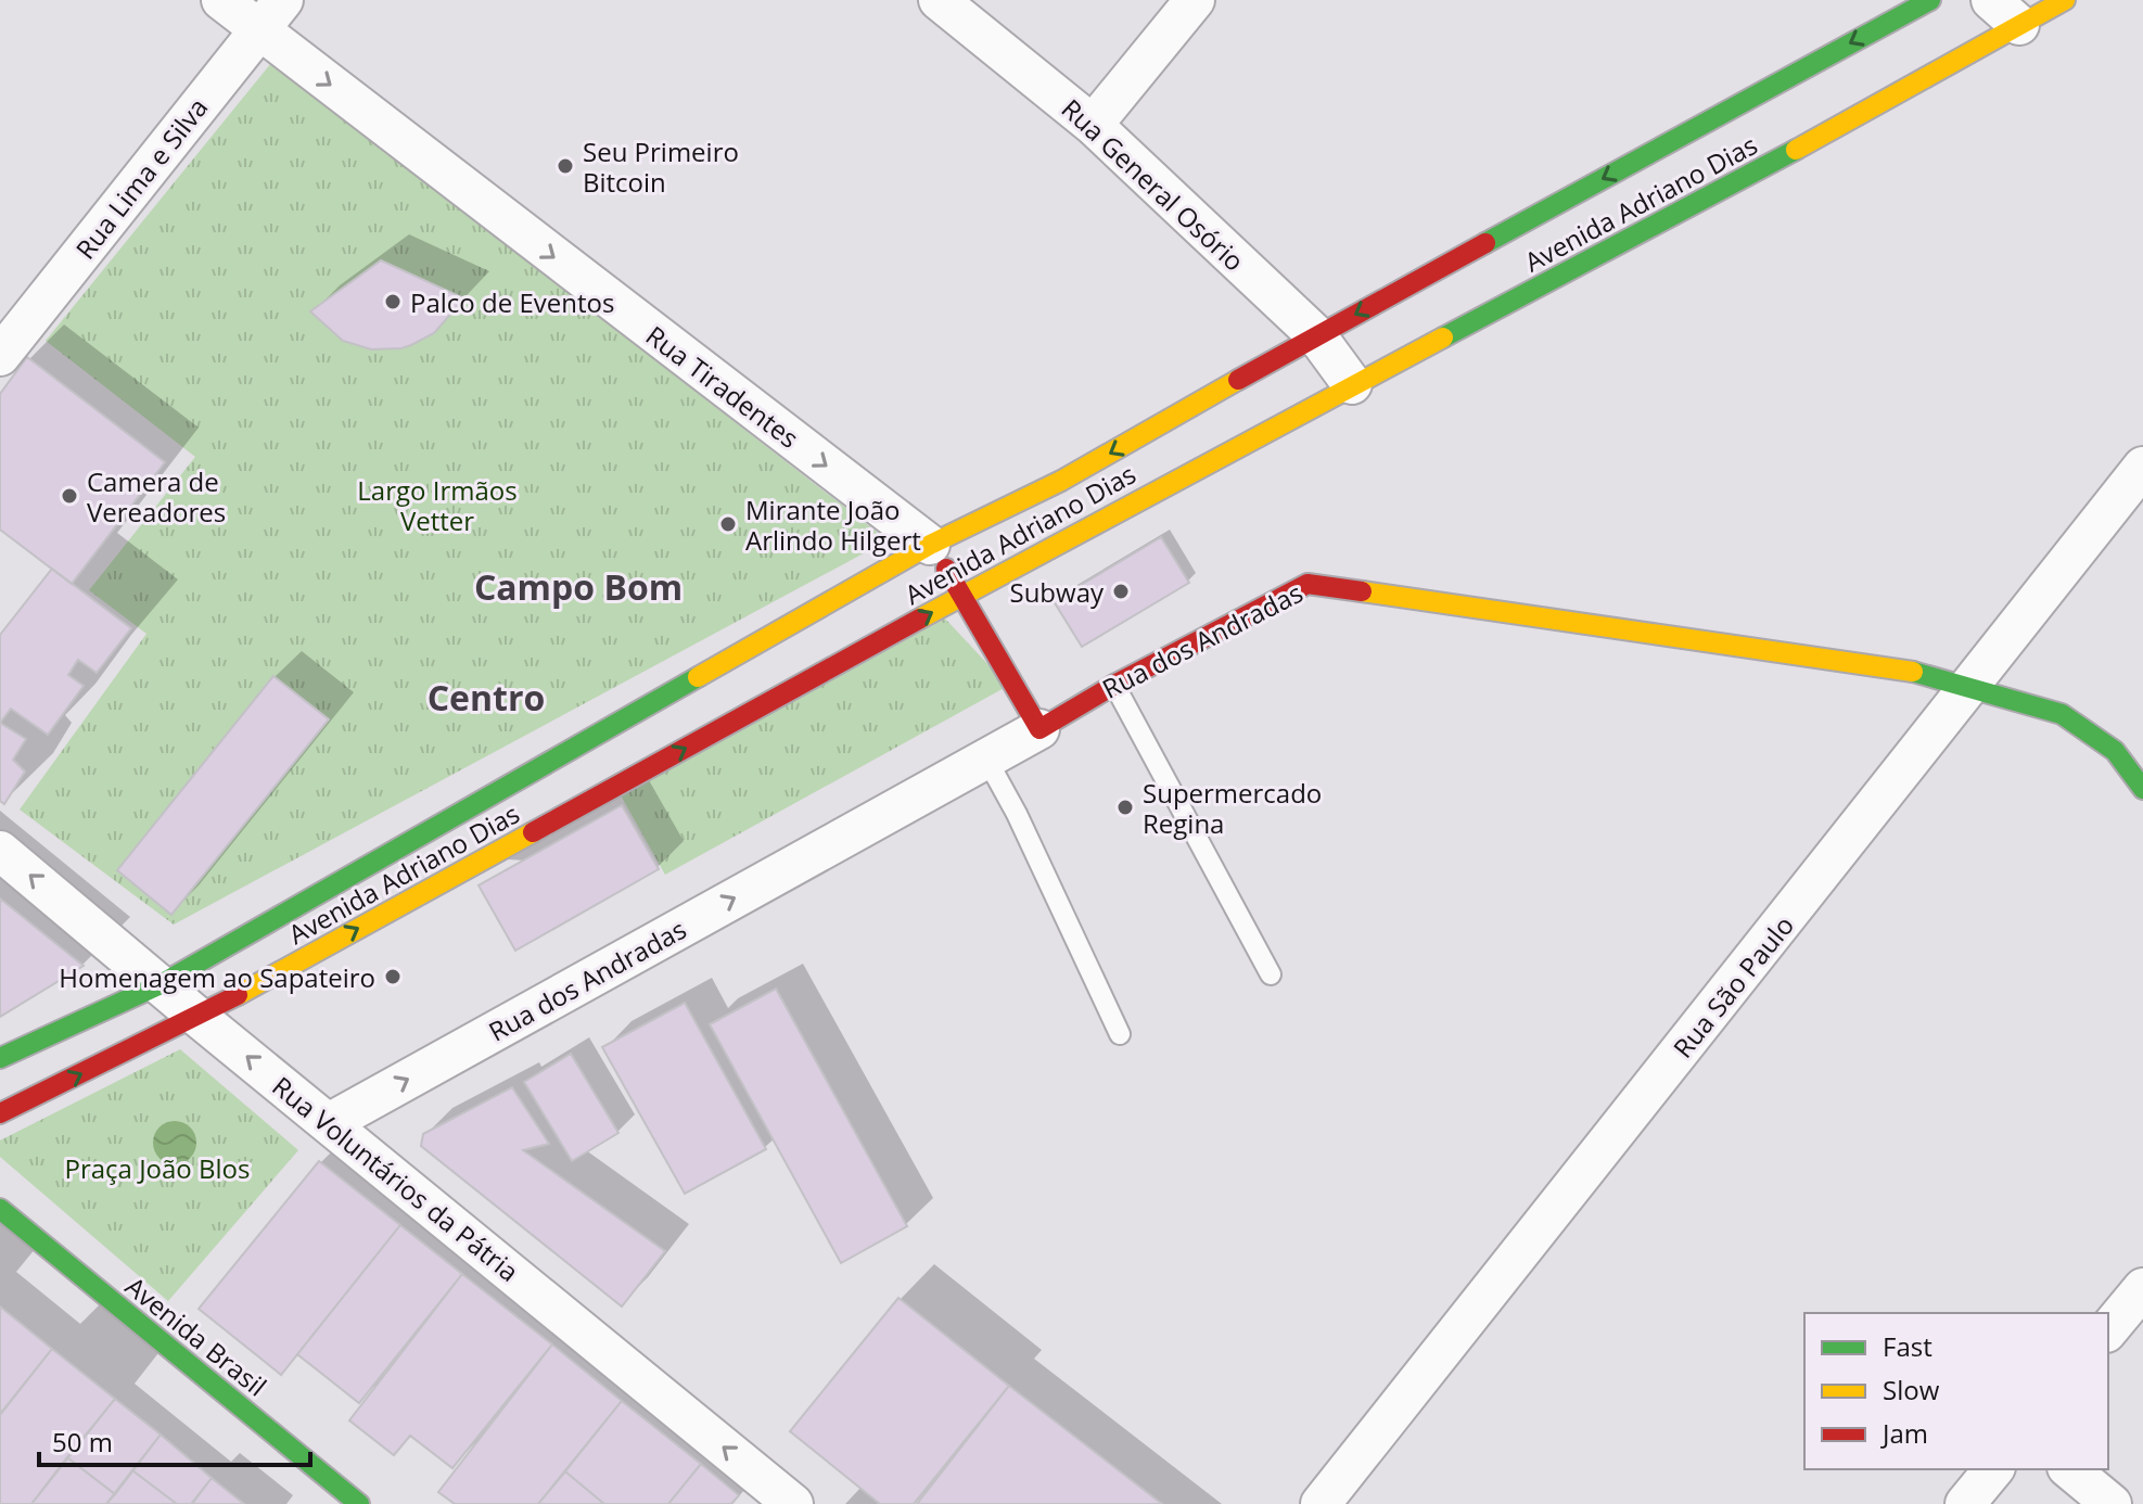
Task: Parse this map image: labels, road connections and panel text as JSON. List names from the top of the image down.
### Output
{
  "streets": {
    "street": [
      "Rua Lima e Silva",
      "Rua General Osório",
      "Avenida Adriano Dias",
      "Rua Tiradentes",
      "Rua dos Andradas",
      "Rua São Paulo",
      "Rua Voluntários da Pátria",
      "Avenida Brasil"
    ]
  },
  "crossings": [
    ["Rua Lima e Silva", "Rua Tiradentes"],
    ["Rua General Osório", "Avenida Adriano Dias"],
    ["Avenida Adriano Dias", "Rua Tiradentes"],
    ["Avenida Adriano Dias", "Rua Voluntários da Pátria"],
    ["Rua Tiradentes", "Rua dos Andradas"],
    ["Rua dos Andradas", "Rua São Paulo"],
    ["Rua dos Andradas", "Rua Voluntários da Pátria"]
  ],
  "one_way": ["Rua Tiradentes", "Rua dos Andradas", "Rua Voluntários da Pátria"],
  "districts": ["Campo Bom", "Centro"],
  "parks": ["Largo Irmãos Vetter", "Praça João Blos"],
  "places": [
    "Seu Primeiro Bitcoin",
    "Palco de Eventos",
    "Camera de Vereadores",
    "Mirante João Arlindo Hilgert",
    "Subway",
    "Supermercado Regina",
    "Homenagem ao Sapateiro"
  ],
  "legend": ["Fast", "Slow", "Jam"],
  "scale_bar": "50 m"
}
